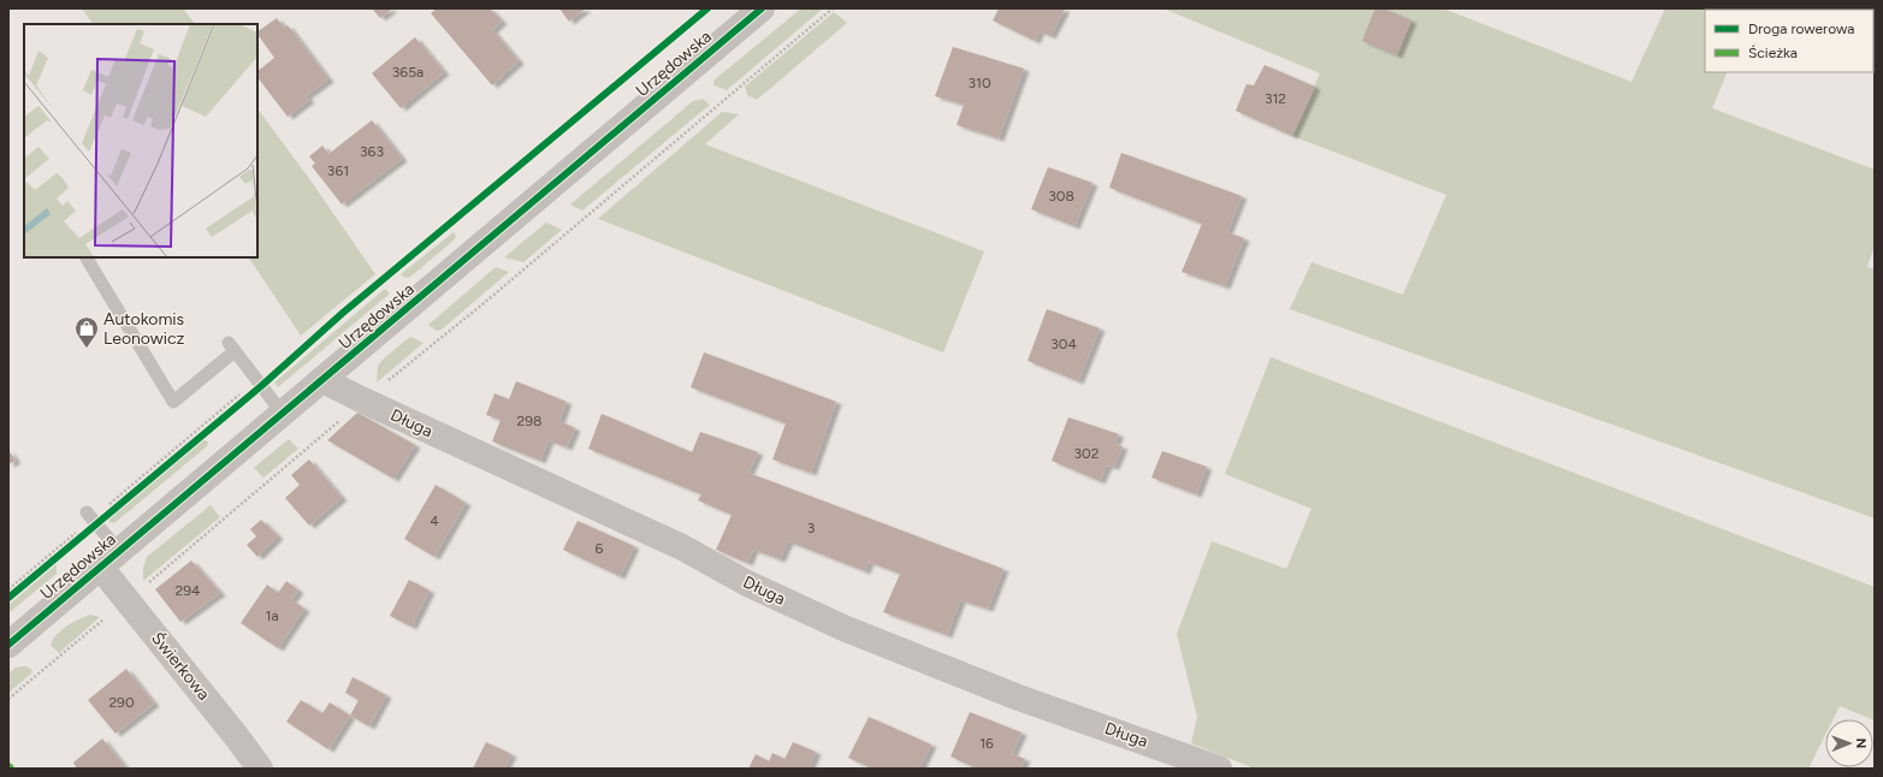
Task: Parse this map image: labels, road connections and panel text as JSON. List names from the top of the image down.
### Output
{
  "streets": {
    "street": ["Urzędowska", "Długa", "Świerkowa"]
  },
  "crossings": [
    ["Urzędowska", "Długa"],
    ["Urzędowska", "Świerkowa"]
  ],
  "places": {
    "shop": ["Autokomis Leonowicz"]
  },
  "house_numbers": [
    "365a",
    "310",
    "312",
    "363",
    "361",
    "308",
    "304",
    "298",
    "302",
    "4",
    "3",
    "6",
    "294",
    "1a",
    "290",
    "16"
  ],
  "legend": ["Droga rowerowa", "Ścieżka"],
  "north": "right"
}
